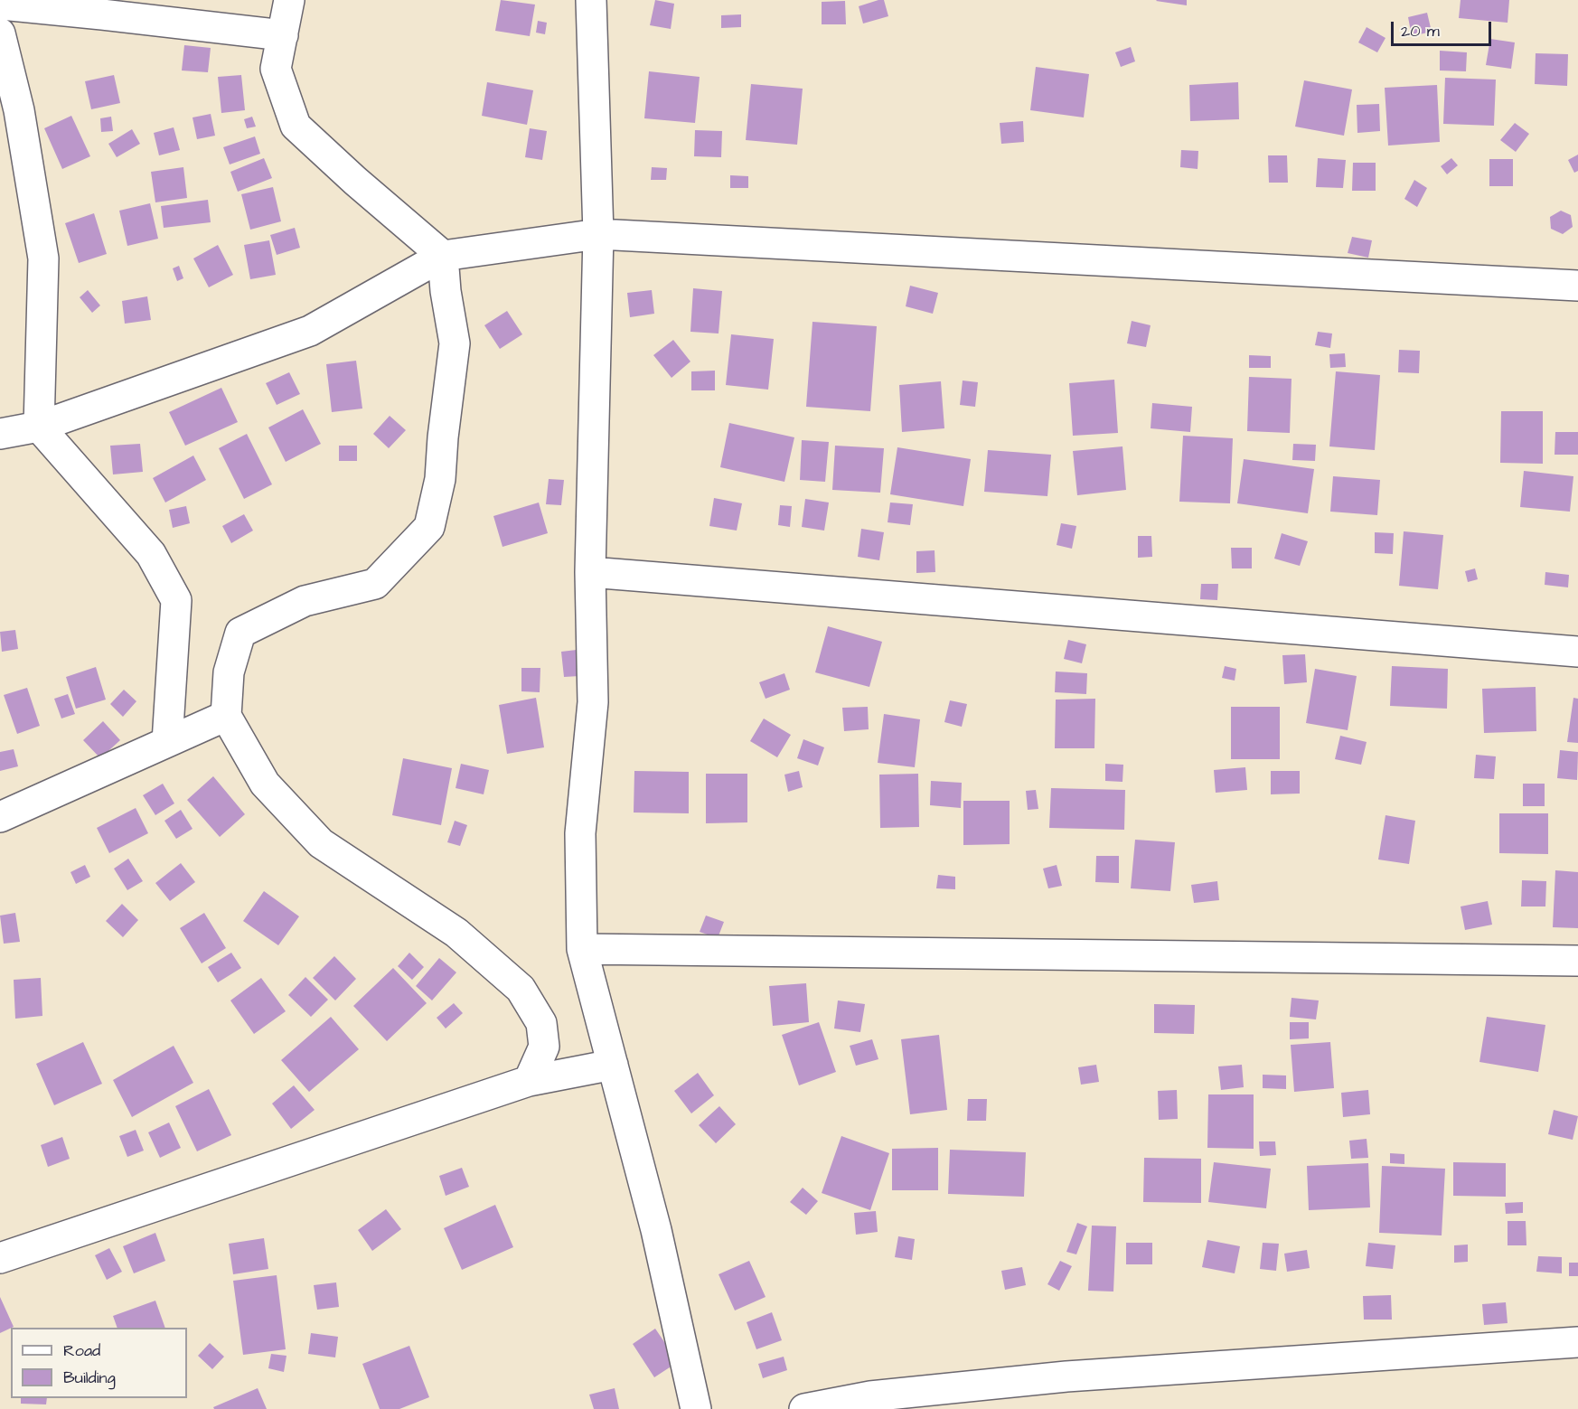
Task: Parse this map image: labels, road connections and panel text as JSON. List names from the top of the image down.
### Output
{
  "legend": ["Road", "Building"],
  "scale_bar": "20 m"
}
